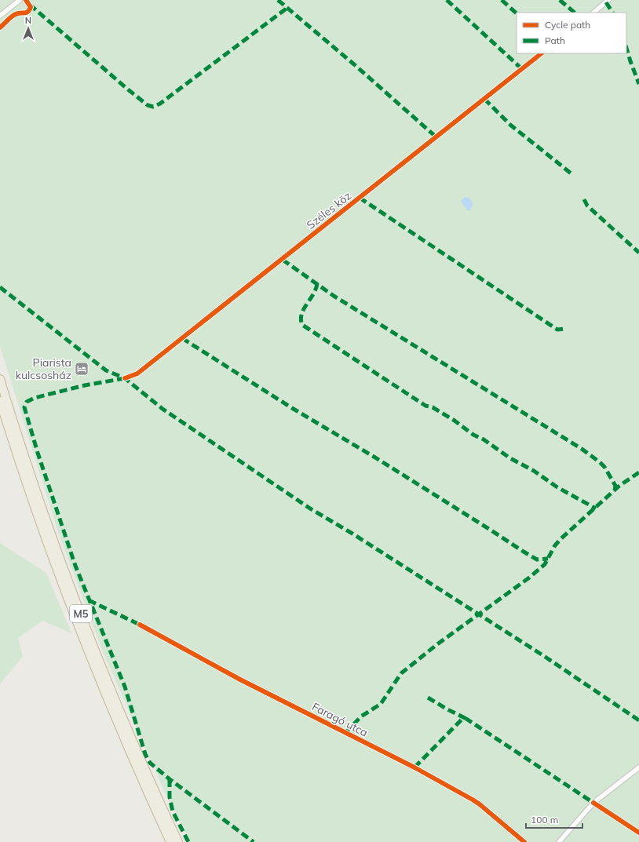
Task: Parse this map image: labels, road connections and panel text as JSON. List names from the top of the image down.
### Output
{
  "streets": {
    "highway": ["M5"],
    "street": ["Széles köz", "Faragó utca"]
  },
  "places": {
    "hotel": ["Piarista kulcsosház"]
  },
  "legend": ["Cycle path", "Path"],
  "scale_bar": "100 m",
  "north": "top"
}
